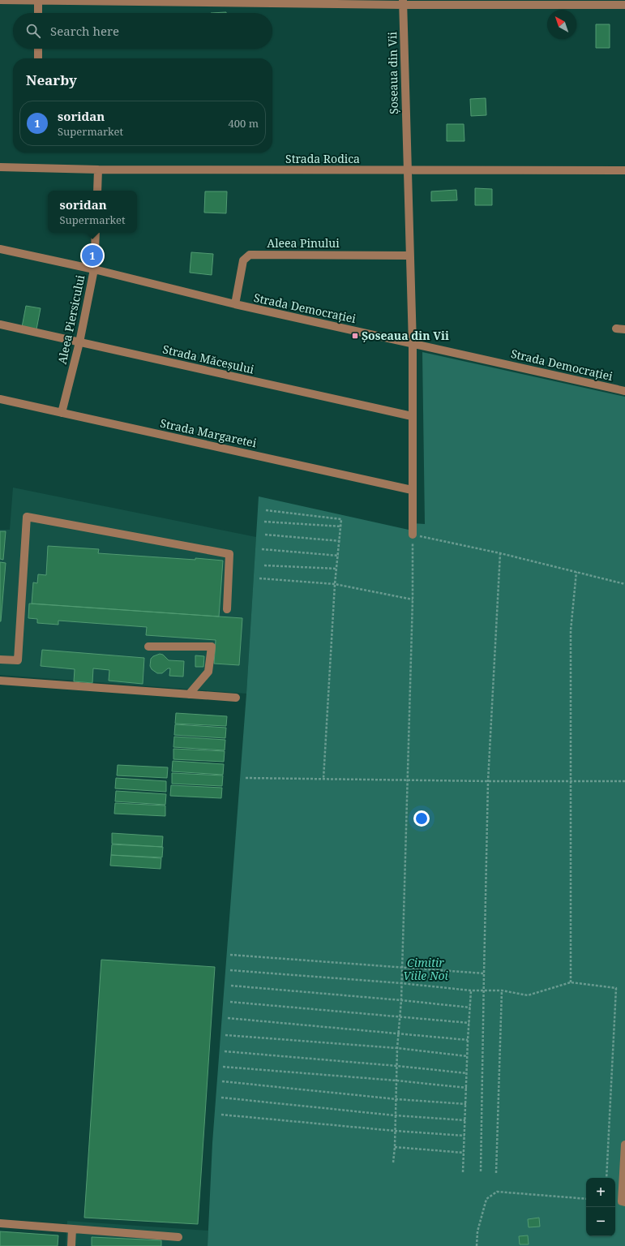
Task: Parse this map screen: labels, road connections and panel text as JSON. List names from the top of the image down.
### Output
{
  "streets": {
    "street": [
      "Șoseaua din Vii",
      "Strada Rodica",
      "Aleea Pinului",
      "Strada Democrației",
      "Aleea Piersicului",
      "Strada Măceșului",
      "Strada Margaretei"
    ]
  },
  "crossings": [
    ["Șoseaua din Vii", "Strada Rodica"],
    ["Șoseaua din Vii", "Aleea Pinului"],
    ["Șoseaua din Vii", "Strada Democrației"],
    ["Șoseaua din Vii", "Strada Măceșului"],
    ["Șoseaua din Vii", "Strada Margaretei"],
    ["Aleea Pinului", "Strada Democrației"],
    ["Strada Democrației", "Aleea Piersicului"],
    ["Aleea Piersicului", "Strada Măceșului"],
    ["Aleea Piersicului", "Strada Margaretei"]
  ],
  "parks": ["Cimitir Viile Noi"],
  "places": {
    "transit": ["Șoseaua din Vii"]
  },
  "north": "top left",
  "page": {
    "search": "Search here",
    "heading": "Nearby",
    "list": [
      {
        "mark": "1",
        "name": "soridan",
        "note": "Supermarket",
        "value": "400 m"
      }
    ],
    "popup": ["soridan", "Supermarket"],
    "pins": "1",
    "map_buttons": ["+", "−"]
  }
}
